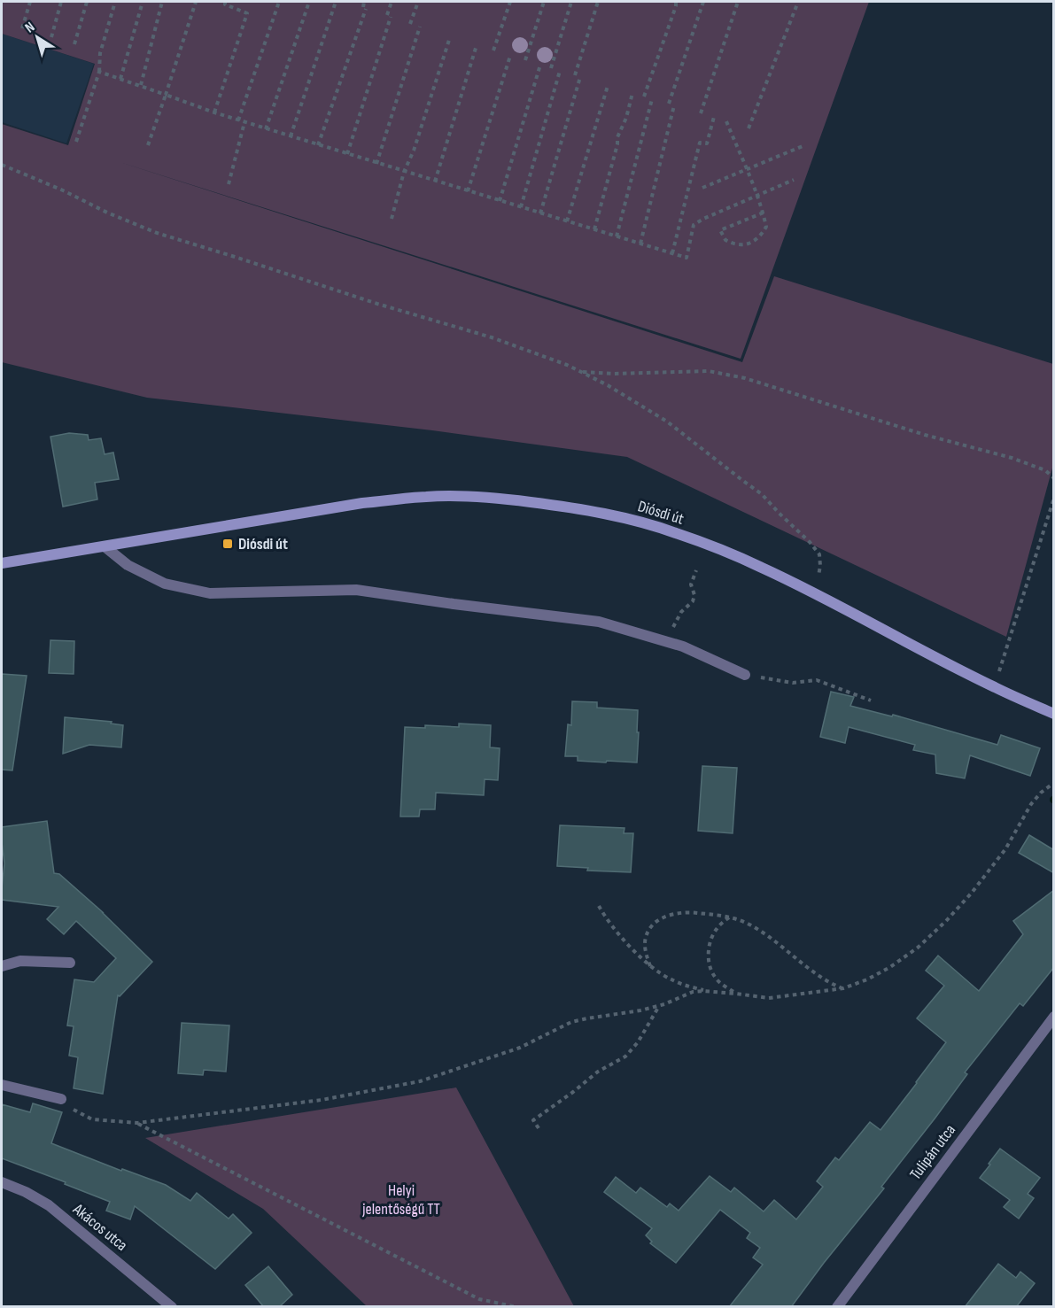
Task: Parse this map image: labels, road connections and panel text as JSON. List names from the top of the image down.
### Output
{
  "streets": {
    "street": ["Diósdi út", "Tulipán utca", "Akácos utca"]
  },
  "parks": ["Helyi jelentőségű TT"],
  "places": {
    "transit": ["Diósdi út"]
  },
  "north": "top left"
}
